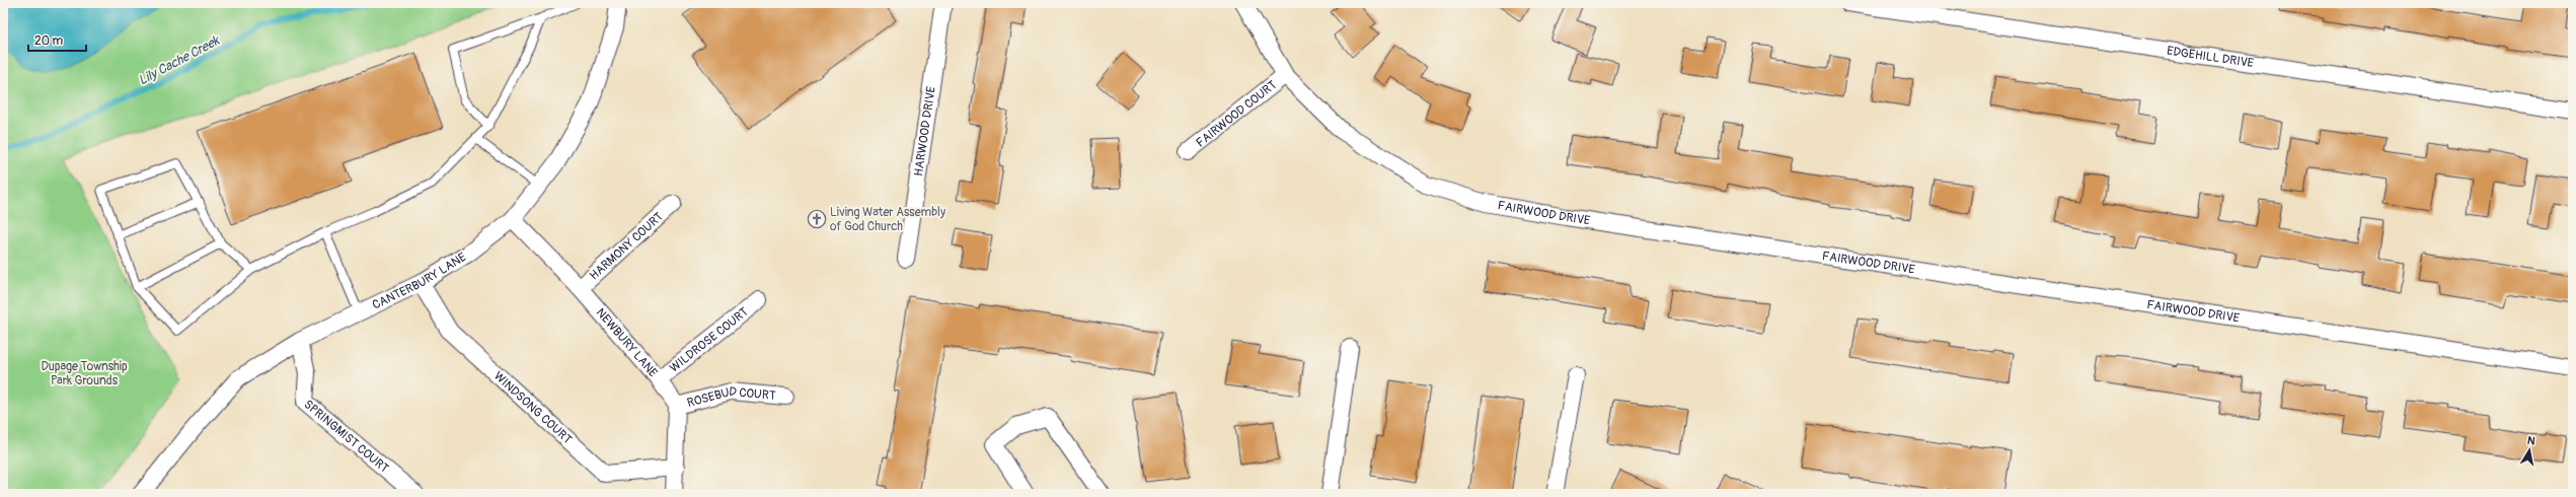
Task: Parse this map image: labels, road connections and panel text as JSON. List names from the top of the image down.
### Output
{
  "streets": {
    "street": [
      "EDGEHILL DRIVE",
      "FAIRWOOD COURT",
      "HARWOOD DRIVE",
      "FAIRWOOD DRIVE",
      "HARMONY COURT",
      "CANTERBURY LANE",
      "WILDROSE COURT",
      "NEWBURY LANE",
      "ROSEBUD COURT",
      "WINDSONG COURT",
      "SPRINGMIST COURT"
    ]
  },
  "crossings": [
    ["FAIRWOOD COURT", "FAIRWOOD DRIVE"],
    ["HARMONY COURT", "NEWBURY LANE"],
    ["CANTERBURY LANE", "NEWBURY LANE"],
    ["CANTERBURY LANE", "WINDSONG COURT"],
    ["CANTERBURY LANE", "SPRINGMIST COURT"],
    ["WILDROSE COURT", "NEWBURY LANE"],
    ["NEWBURY LANE", "ROSEBUD COURT"]
  ],
  "water": ["Lily Cache Creek"],
  "parks": ["Dupage Township Park Grounds"],
  "places": {
    "church": ["Living Water Assembly of God Church"]
  },
  "scale_bar": "20 m",
  "north": "top"
}
